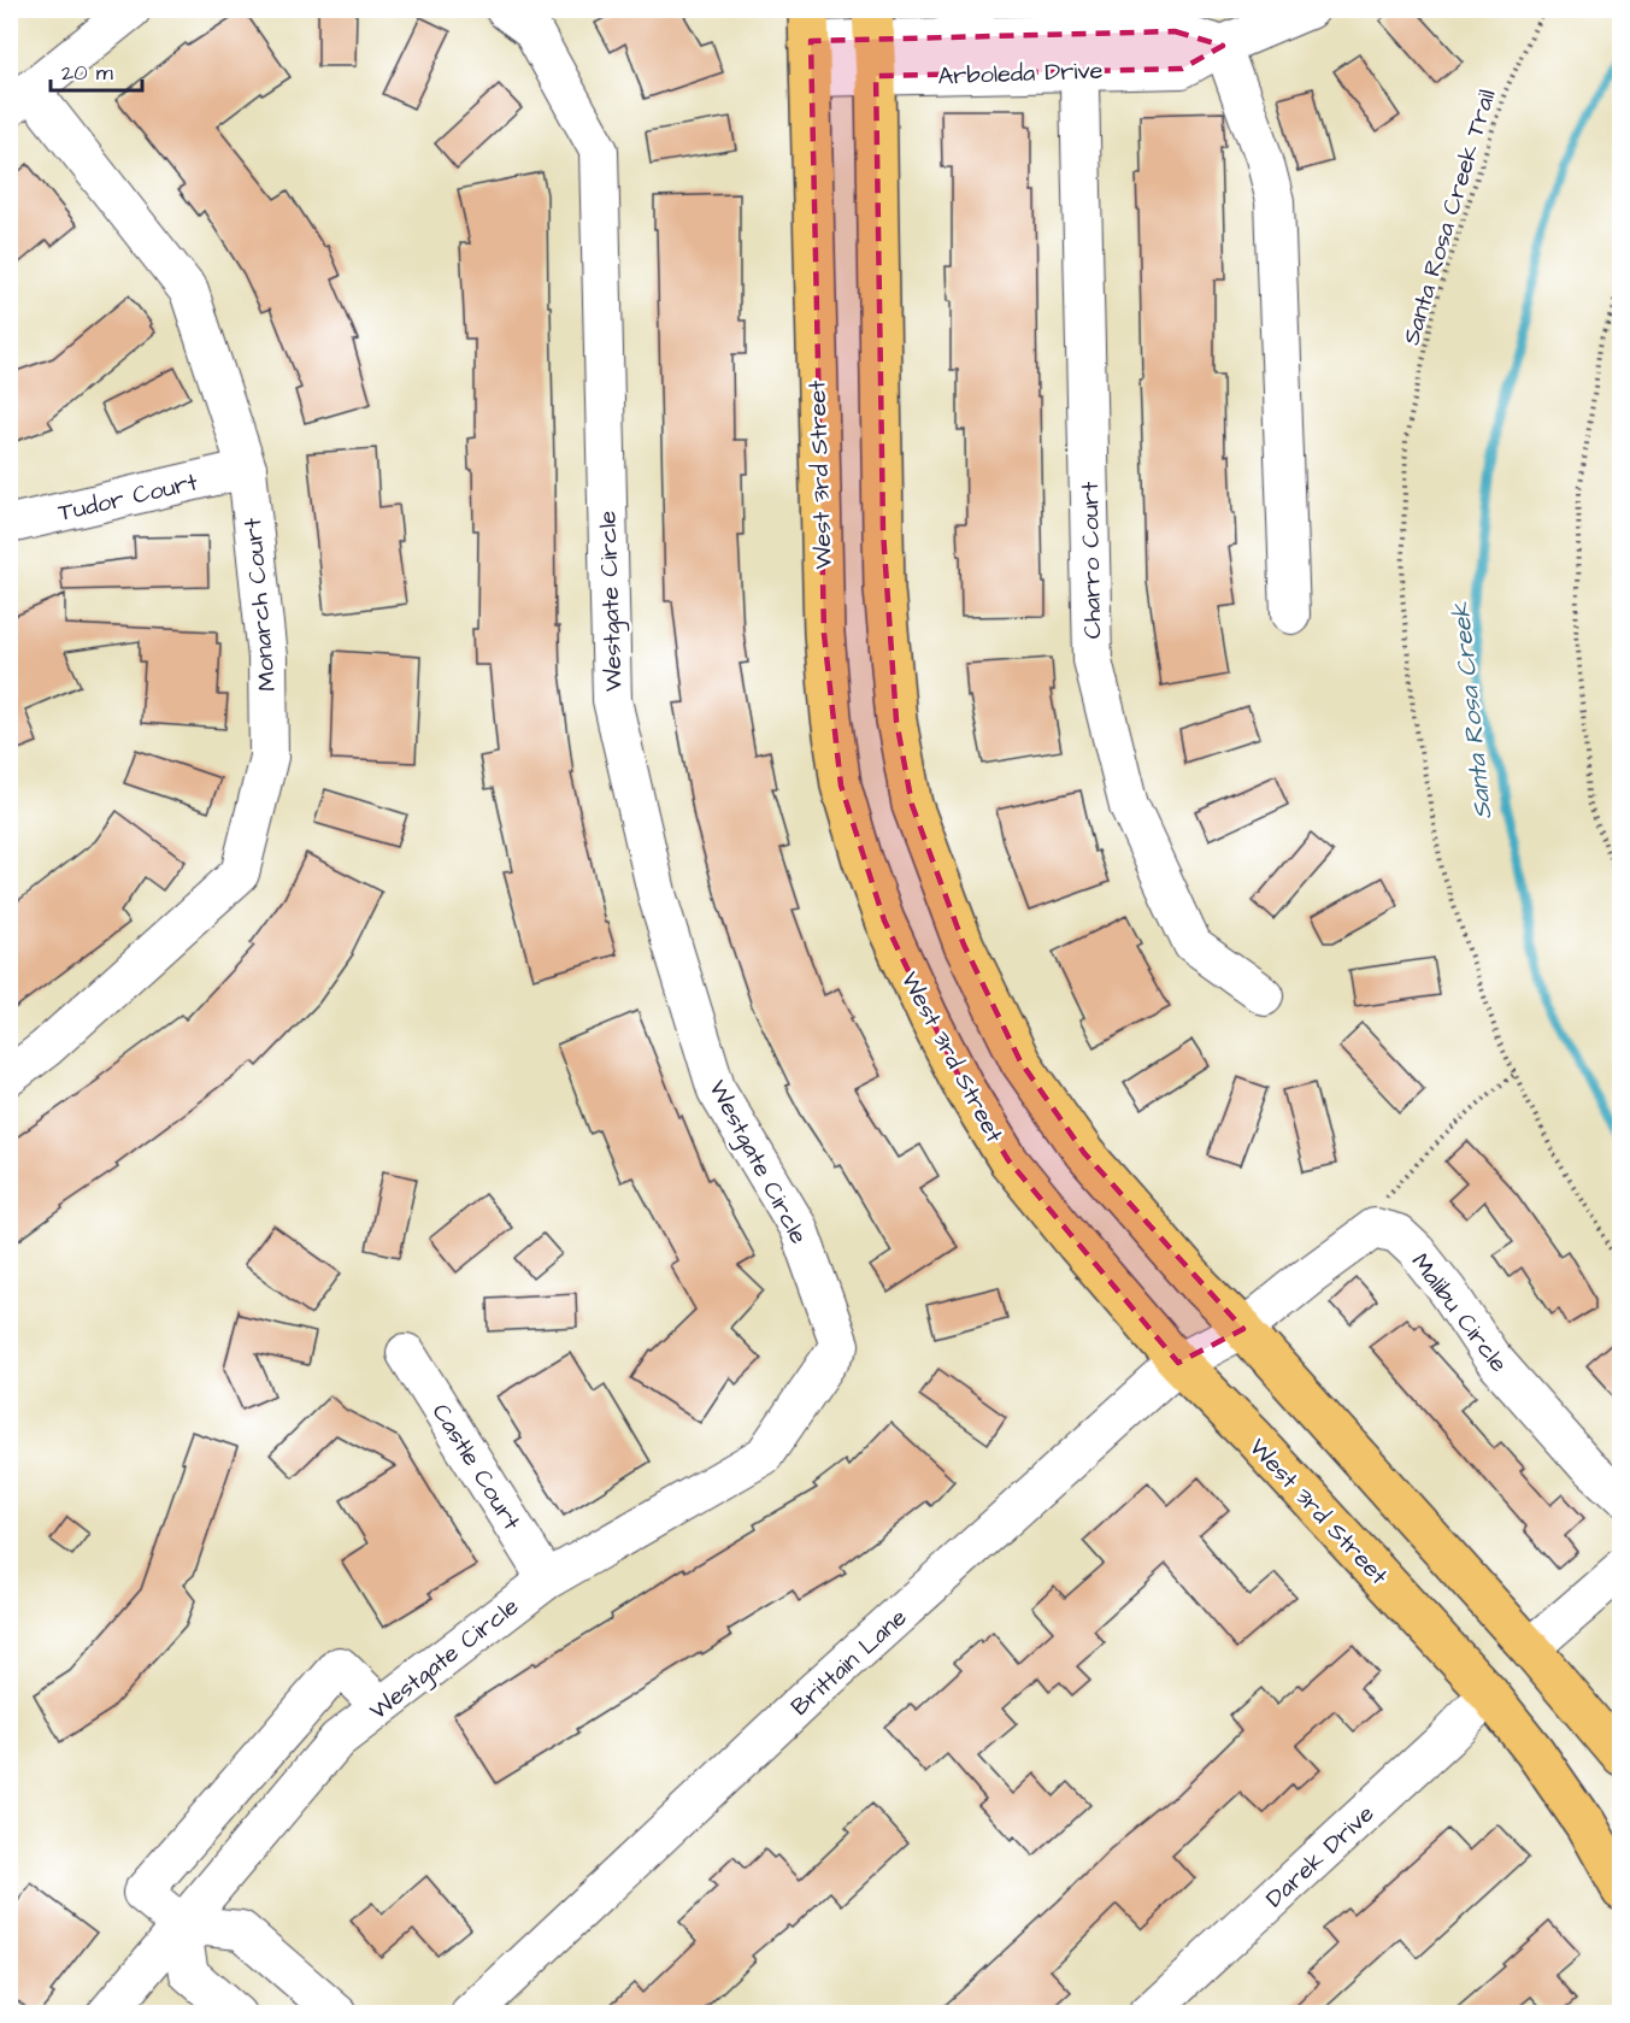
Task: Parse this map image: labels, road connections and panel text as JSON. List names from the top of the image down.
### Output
{
  "streets": {
    "main road": ["West 3rd Street"],
    "street": [
      "Arboleda Drive",
      "Tudor Court",
      "Charro Court",
      "Westgate Circle",
      "Monarch Court",
      "Malibu Circle",
      "Castle Court",
      "Brittain Lane",
      "Darek Drive"
    ],
    "path": ["Santa Rosa Creek Trail"]
  },
  "crossings": [
    ["Arboleda Drive", "West 3rd Street"],
    ["Arboleda Drive", "Charro Court"],
    ["West 3rd Street", "Brittain Lane"],
    ["West 3rd Street", "Darek Drive"],
    ["Tudor Court", "Monarch Court"],
    ["Westgate Circle", "Castle Court"]
  ],
  "water": ["Santa Rosa Creek"],
  "scale_bar": "20 m"
}
